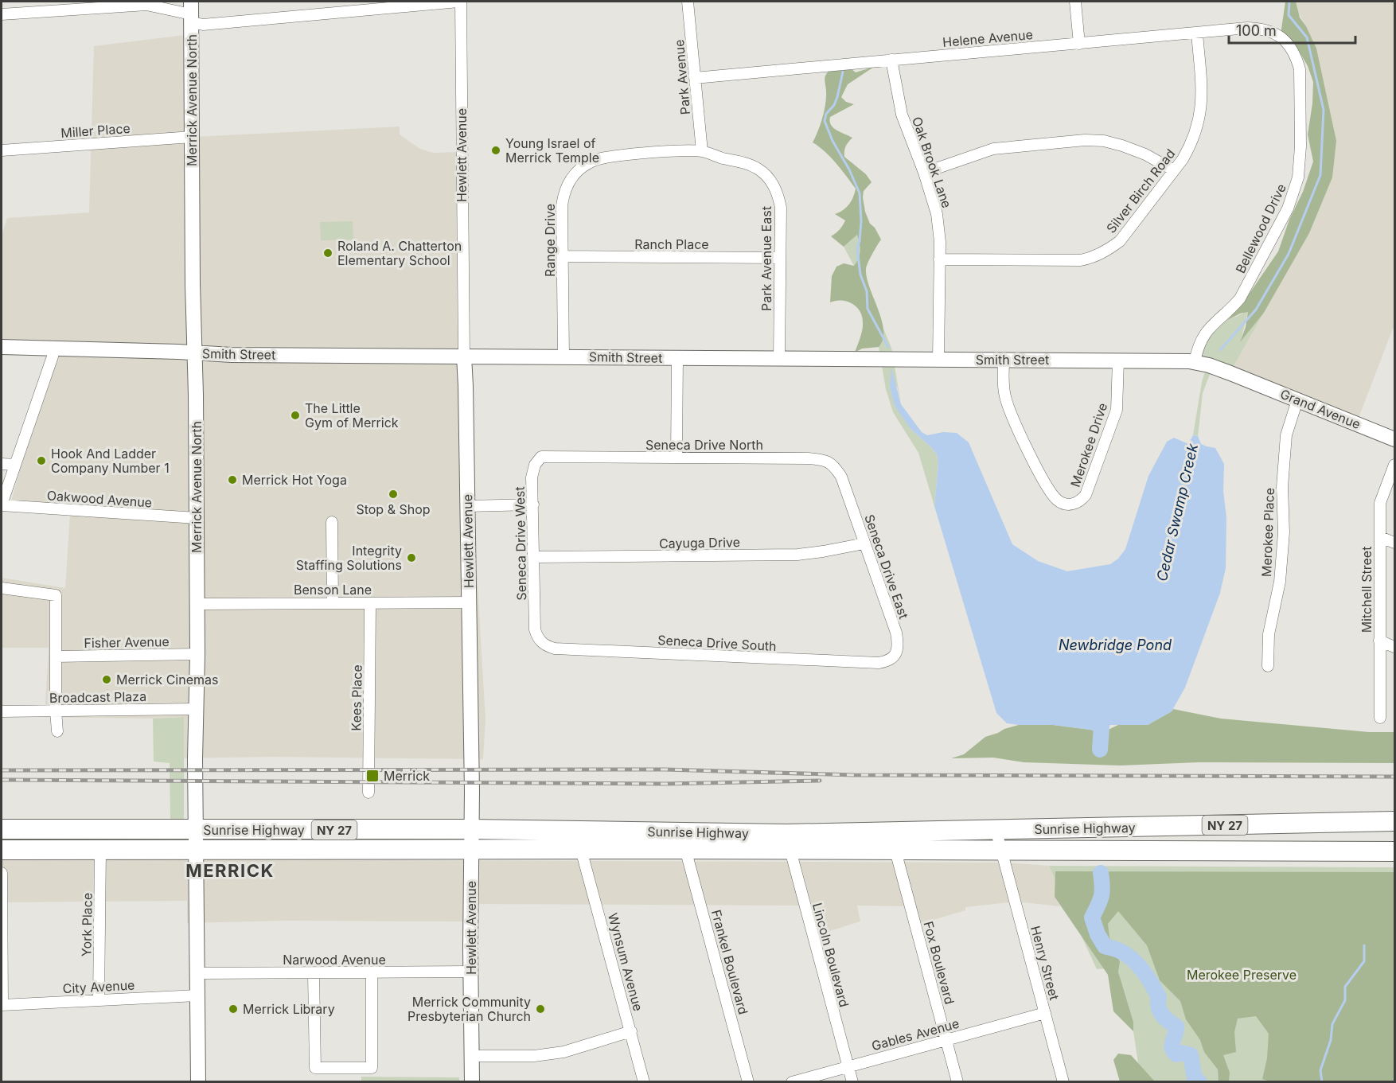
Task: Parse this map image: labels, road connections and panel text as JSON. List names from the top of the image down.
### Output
{
  "streets": {
    "highway": ["NY 27", "Sunrise Highway"],
    "street": [
      "Helene Avenue",
      "Park Avenue",
      "Merrick Avenue North",
      "Miller Place",
      "Hewlett Avenue",
      "Oak Brook Lane",
      "Silver Birch Road",
      "Bellewood Drive",
      "Range Drive",
      "Ranch Place",
      "Park Avenue East",
      "Smith Street",
      "Grand Avenue",
      "Seneca Drive North",
      "Merokee Drive",
      "Oakwood Avenue",
      "Merokee Place",
      "Cayuga Drive",
      "Seneca Drive West",
      "Seneca Drive East",
      "Benson Lane",
      "Mitchell Street",
      "Fisher Avenue",
      "Seneca Drive South",
      "Broadcast Plaza",
      "Kees Place",
      "York Place",
      "Lincoln Boulevard",
      "Narwood Avenue",
      "Wynsum Avenue",
      "Frankel Boulevard",
      "Fox Boulevard",
      "Henry Street",
      "City Avenue",
      "Gables Avenue"
    ]
  },
  "crossings": [
    ["Helene Avenue", "Park Avenue"],
    ["Helene Avenue", "Oak Brook Lane"],
    ["Helene Avenue", "Silver Birch Road"],
    ["Helene Avenue", "Bellewood Drive"],
    ["Park Avenue", "Range Drive"],
    ["Park Avenue", "Park Avenue East"],
    ["Merrick Avenue North", "Miller Place"],
    ["Merrick Avenue North", "Smith Street"],
    ["Merrick Avenue North", "Oakwood Avenue"],
    ["Merrick Avenue North", "Benson Lane"],
    ["Merrick Avenue North", "Fisher Avenue"],
    ["Merrick Avenue North", "Broadcast Plaza"],
    ["Merrick Avenue North", "Sunrise Highway"],
    ["Merrick Avenue North", "Narwood Avenue"],
    ["Merrick Avenue North", "City Avenue"],
    ["Hewlett Avenue", "Smith Street"],
    ["Hewlett Avenue", "Benson Lane"],
    ["Hewlett Avenue", "Sunrise Highway"],
    ["Hewlett Avenue", "Narwood Avenue"],
    ["Oak Brook Lane", "Silver Birch Road"],
    ["Oak Brook Lane", "Smith Street"],
    ["Bellewood Drive", "Smith Street"],
    ["Range Drive", "Ranch Place"],
    ["Range Drive", "Park Avenue East"],
    ["Range Drive", "Smith Street"],
    ["Ranch Place", "Park Avenue East"],
    ["Park Avenue East", "Smith Street"],
    ["Smith Street", "Grand Avenue"],
    ["Smith Street", "Merokee Drive"],
    ["Grand Avenue", "Merokee Place"],
    ["Seneca Drive North", "Seneca Drive West"],
    ["Seneca Drive North", "Seneca Drive East"],
    ["Cayuga Drive", "Seneca Drive West"],
    ["Cayuga Drive", "Seneca Drive East"],
    ["Seneca Drive West", "Seneca Drive South"],
    ["Seneca Drive East", "Seneca Drive South"],
    ["Benson Lane", "Kees Place"],
    ["Sunrise Highway", "York Place"],
    ["Sunrise Highway", "Lincoln Boulevard"],
    ["Sunrise Highway", "Wynsum Avenue"],
    ["Sunrise Highway", "Frankel Boulevard"],
    ["Sunrise Highway", "Fox Boulevard"],
    ["Sunrise Highway", "Henry Street"],
    ["York Place", "City Avenue"],
    ["Lincoln Boulevard", "Gables Avenue"],
    ["Fox Boulevard", "Gables Avenue"],
    ["Henry Street", "Gables Avenue"]
  ],
  "districts": ["MERRICK"],
  "water": ["Cedar Swamp Creek", "Newbridge Pond"],
  "parks": ["Merokee Preserve"],
  "places": {
    "other": [
      "Young Israel of Merrick Temple",
      "Roland A. Chatterton Elementary School",
      "The Little Gym of Merrick",
      "Hook And Ladder Company Number 1",
      "Merrick Hot Yoga",
      "Stop & Shop",
      "Integrity Staffing Solutions",
      "Merrick Cinemas",
      "Merrick Library",
      "Merrick Community Presbyterian Church"
    ],
    "transit": ["Merrick"]
  },
  "scale_bar": "100 m"
}
